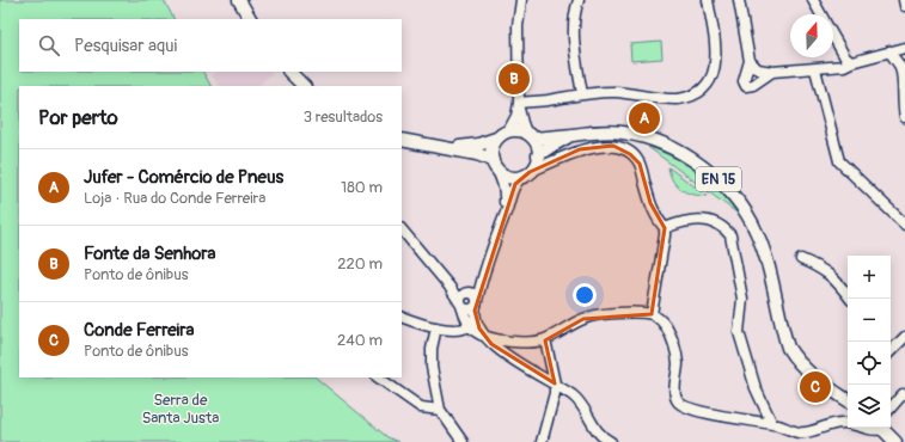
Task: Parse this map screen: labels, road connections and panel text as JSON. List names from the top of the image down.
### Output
{
  "streets": {
    "main road": ["EN 15"]
  },
  "parks": ["Serra de Santa Justa"],
  "north": "top",
  "page": {
    "search": "Pesquisar aqui",
    "pins": ["B", "A", "C"],
    "heading": ["Por perto", "3 resultados"],
    "list": [
      {
        "mark": "A",
        "name": "Jufer - Comércio de Pneus",
        "note": "Loja · Rua do Conde Ferreira",
        "value": "180 m"
      },
      {
        "mark": "B",
        "name": "Fonte da Senhora",
        "note": "Ponto de ônibus",
        "value": "220 m"
      },
      {
        "mark": "C",
        "name": "Conde Ferreira",
        "note": "Ponto de ônibus",
        "value": "240 m"
      }
    ],
    "map_buttons": ["+", "−"]
  }
}
